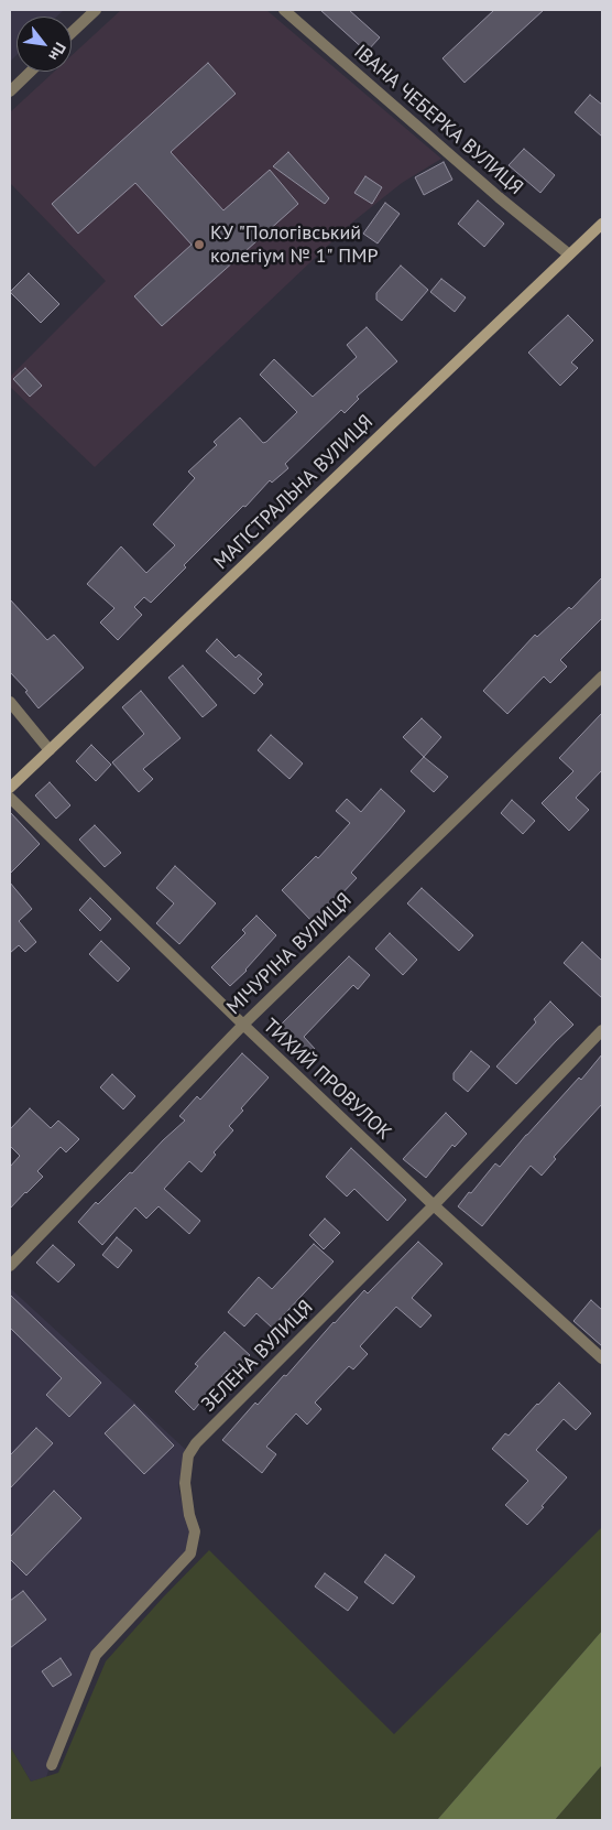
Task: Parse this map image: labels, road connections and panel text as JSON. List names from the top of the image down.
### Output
{
  "streets": {
    "main road": ["МАГІСТРАЛЬНА ВУЛИЦЯ"],
    "street": [
      "ІВАНА ЧЕБЕРКА ВУЛИЦЯ",
      "МІЧУРІНА ВУЛИЦЯ",
      "ТИХИЙ ПРОВУЛОК",
      "ЗЕЛЕНА ВУЛИЦЯ"
    ]
  },
  "crossings": [
    ["ІВАНА ЧЕБЕРКА ВУЛИЦЯ", "МАГІСТРАЛЬНА ВУЛИЦЯ"],
    ["МІЧУРІНА ВУЛИЦЯ", "ТИХИЙ ПРОВУЛОК"],
    ["ТИХИЙ ПРОВУЛОК", "ЗЕЛЕНА ВУЛИЦЯ"]
  ],
  "places": ["КУ \"Пологівський колегіум № 1\" ПМР"],
  "north": "bottom right"
}
